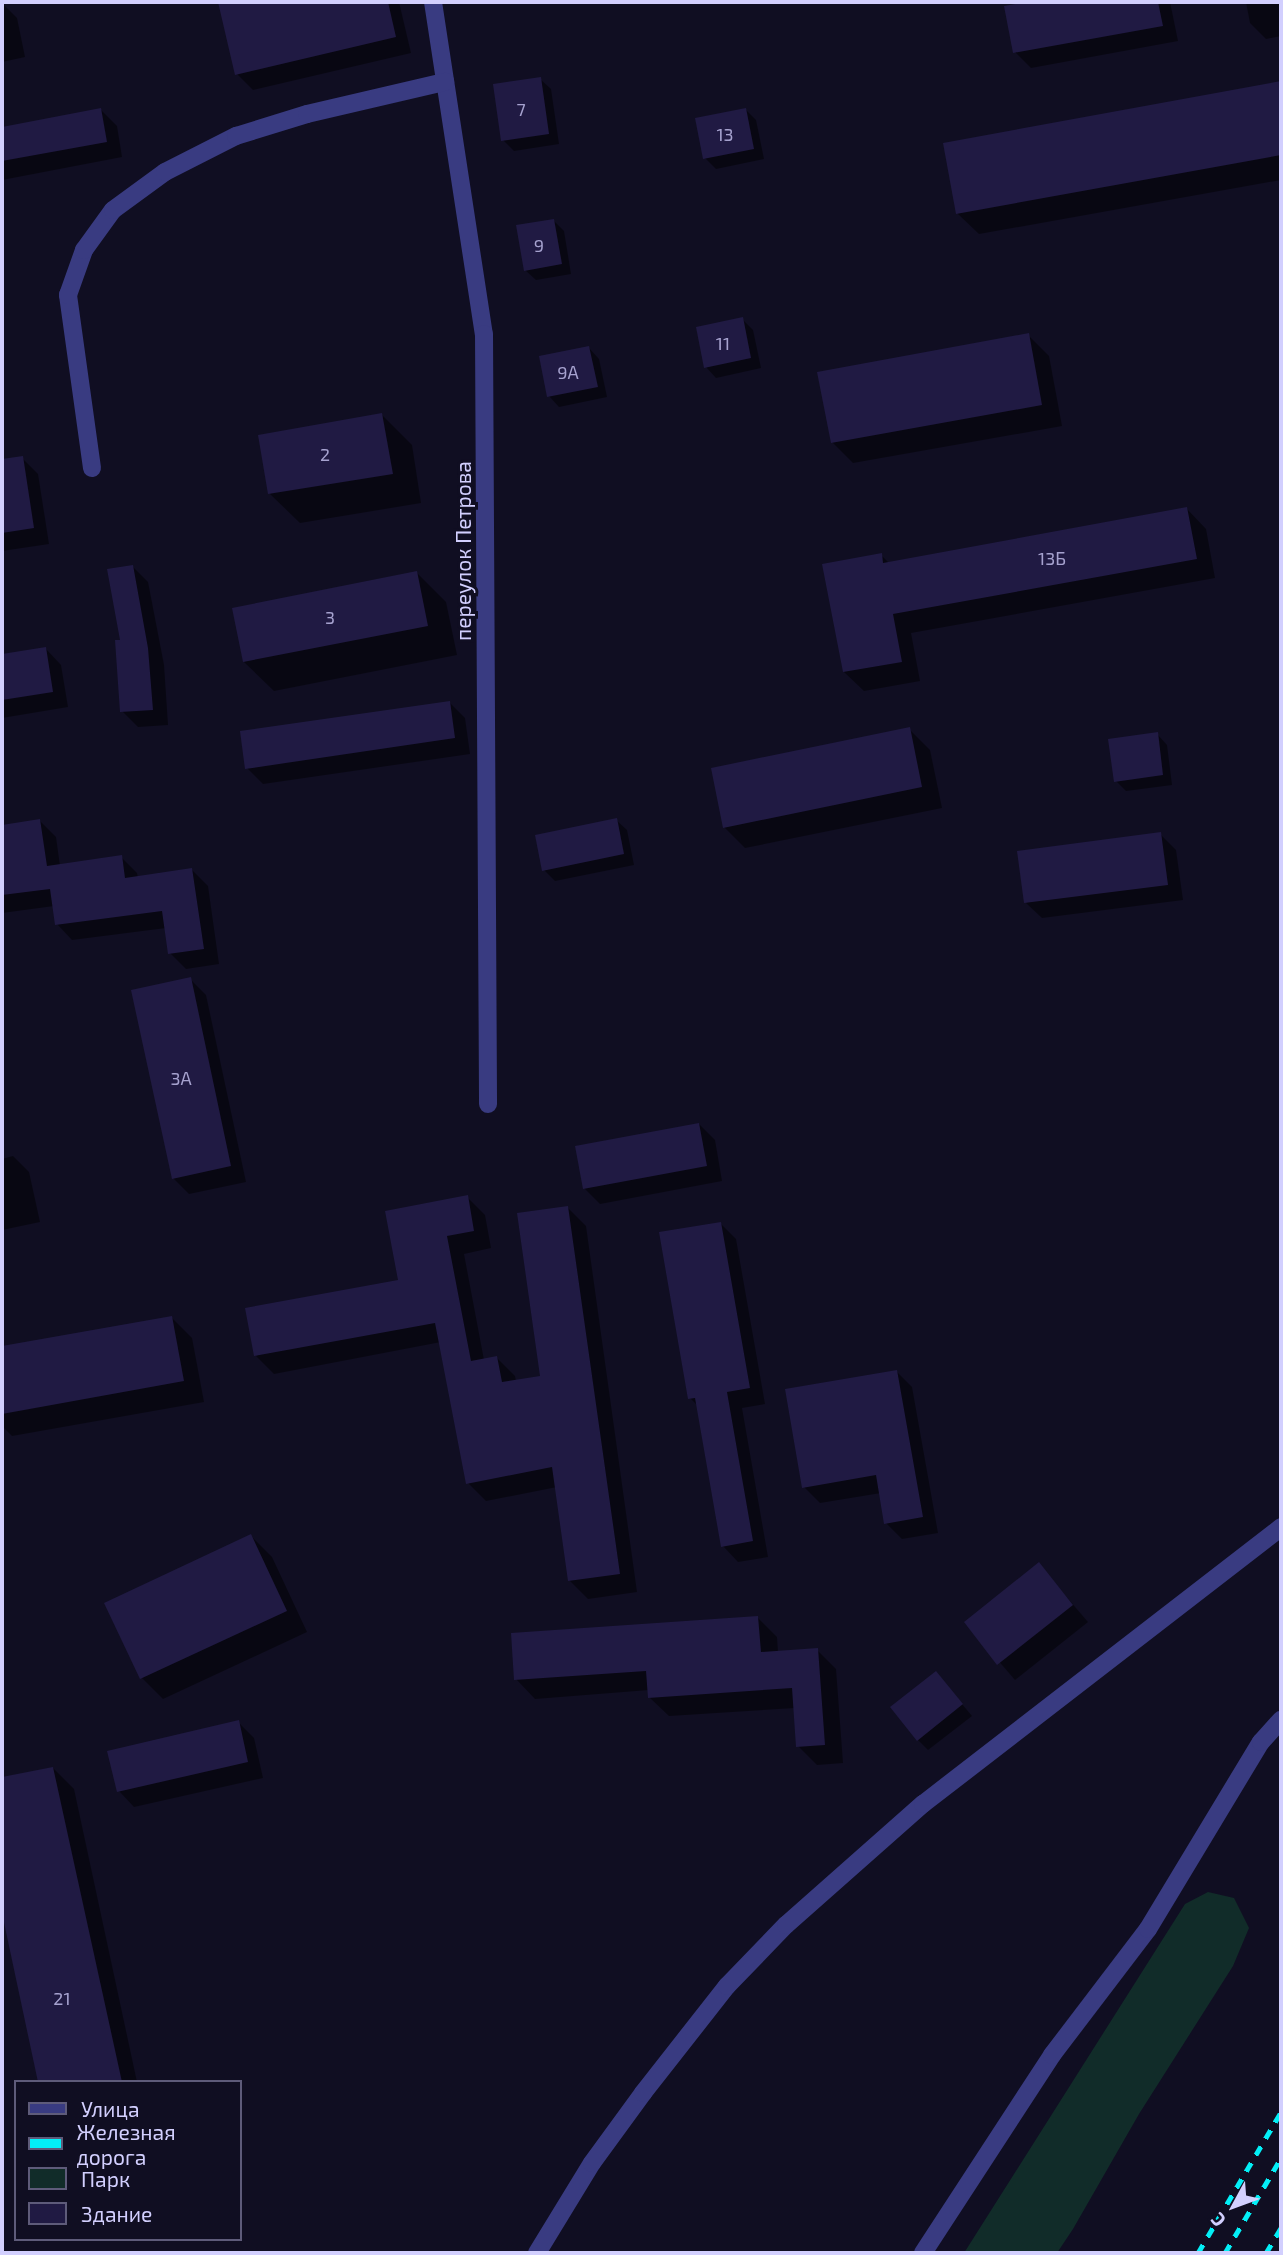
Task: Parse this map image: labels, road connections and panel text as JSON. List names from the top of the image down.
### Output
{
  "streets": {
    "street": ["переулок Петрова"]
  },
  "house_numbers": [
    "7",
    "13",
    "9",
    "11",
    "9А",
    "2",
    "13Б",
    "3",
    "3А",
    "21"
  ],
  "legend": [
    "Улица",
    "Железная дорога",
    "Парк",
    "Здание"
  ],
  "north": "bottom left"
}
